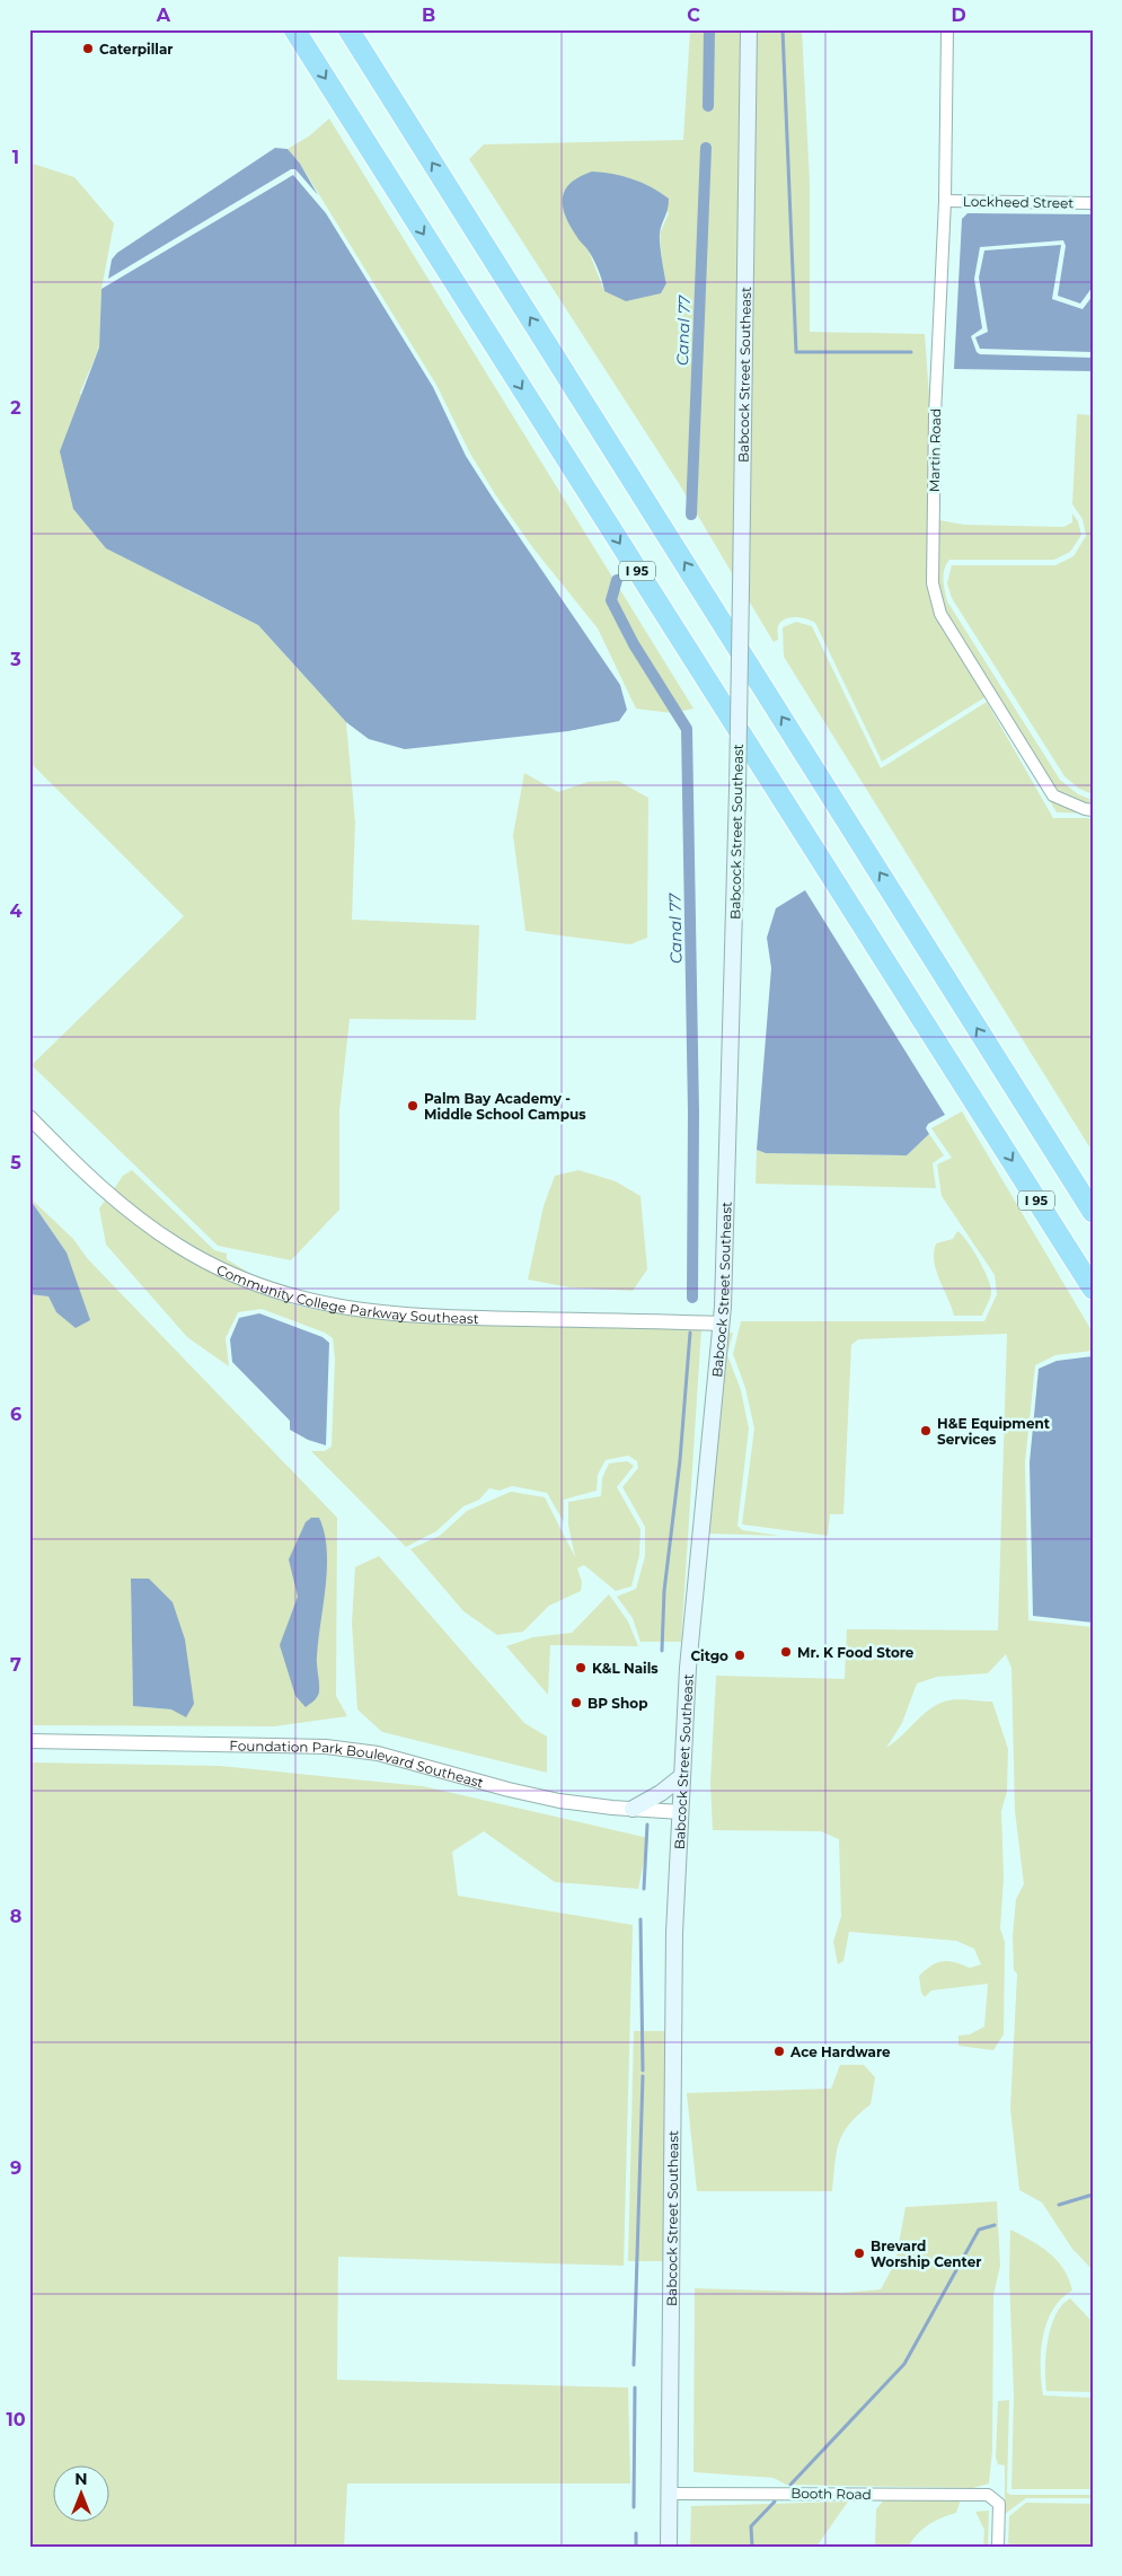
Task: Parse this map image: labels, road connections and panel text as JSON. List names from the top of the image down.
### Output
{
  "streets": {
    "highway": ["I 95"],
    "main road": ["Babcock Street Southeast"],
    "street": [
      "Lockheed Street",
      "Martin Road",
      "Community College Parkway Southeast",
      "Foundation Park Boulevard Southeast",
      "Booth Road"
    ]
  },
  "crossings": [
    ["Lockheed Street", "Martin Road"],
    ["Babcock Street Southeast", "Community College Parkway Southeast"],
    ["Babcock Street Southeast", "Foundation Park Boulevard Southeast"],
    ["Babcock Street Southeast", "Booth Road"]
  ],
  "water": ["Canal 77"],
  "places": [
    "Caterpillar",
    "Palm Bay Academy - Middle School Campus",
    "H&E Equipment Services",
    "Mr. K Food Store",
    "Citgo",
    "K&L Nails",
    "BP Shop",
    "Ace Hardware",
    "Brevard Worship Center"
  ],
  "north": "top",
  "grid": {
    "columns": [
      "A",
      "B",
      "C",
      "D"
    ],
    "rows": [
      "1",
      "2",
      "3",
      "4",
      "5",
      "6",
      "7",
      "8",
      "9",
      "10"
    ]
  }
}
